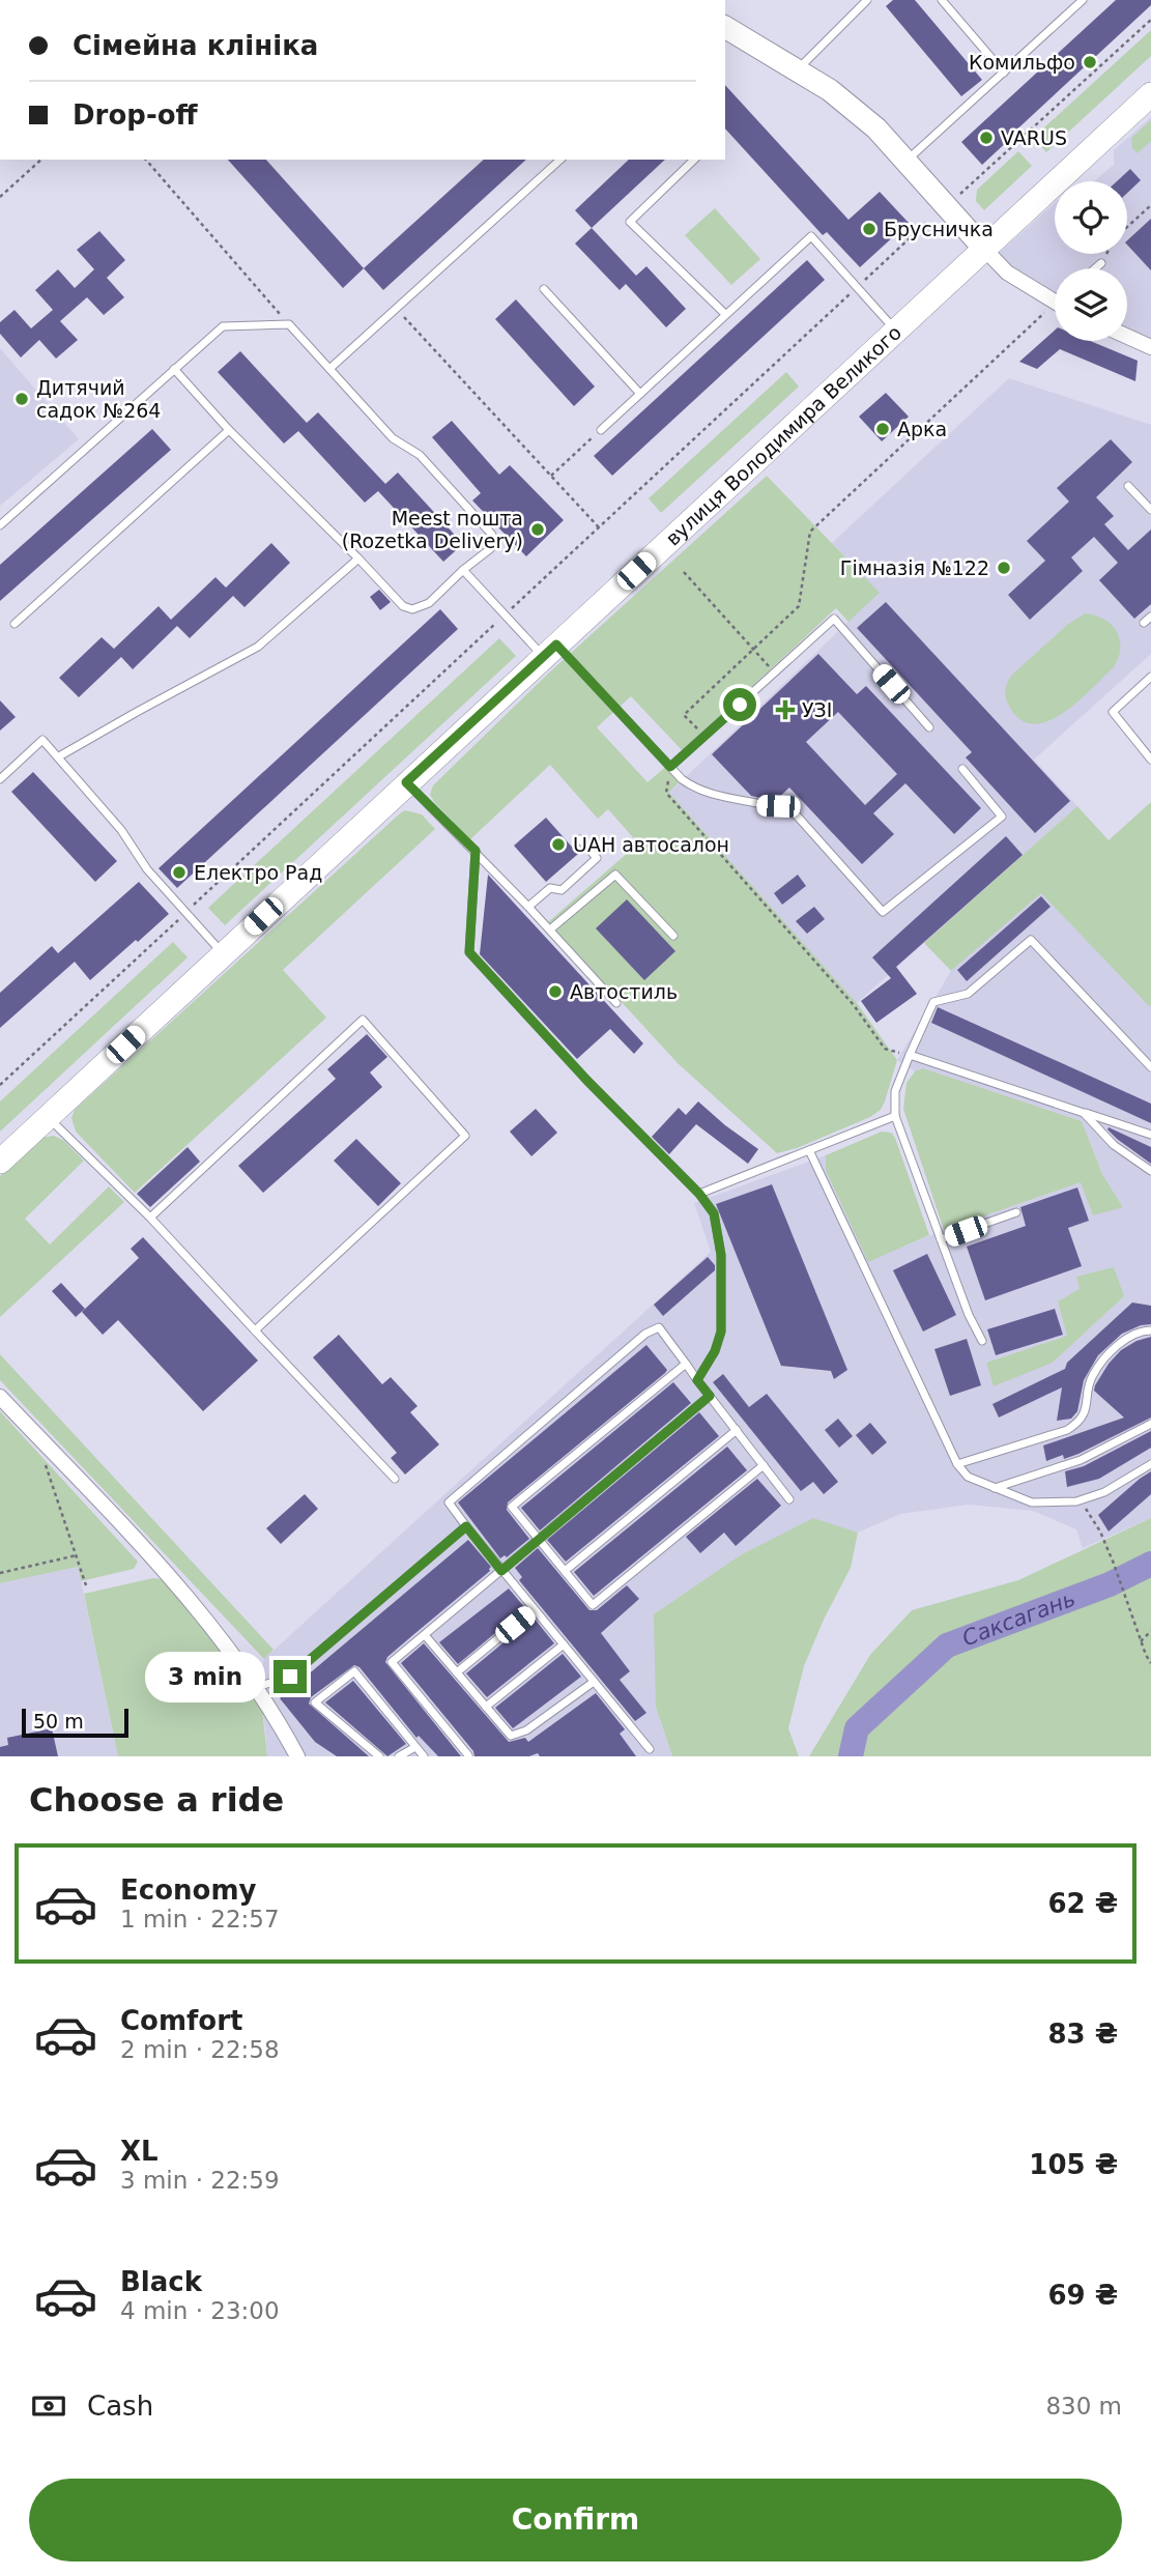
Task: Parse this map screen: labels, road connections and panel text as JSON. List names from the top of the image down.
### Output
{
  "streets": {
    "main road": ["вулиця Володимира Великого"]
  },
  "water": ["Саксагань"],
  "places": {
    "other": [
      "Комильфо",
      "VARUS",
      "Брусничка",
      "Дитячий садок №264",
      "Арка",
      "Meest пошта (Rozetka Delivery)",
      "Гімназія №122",
      "UAH автосалон",
      "Електро Рад",
      "Автостиль"
    ],
    "health": ["УЗІ"]
  },
  "scale_bar": "50 m",
  "page": {
    "banner": ["Сімейна клініка", "Drop-off"],
    "bubble": "3 min",
    "scale": "50 m",
    "heading": "Choose a ride",
    "list": [
      {
        "name": "Economy",
        "note": "1 min · 22:57",
        "value": "62 ₴"
      },
      {
        "name": "Comfort",
        "note": "2 min · 22:58",
        "value": "83 ₴"
      },
      {
        "name": "XL",
        "note": "3 min · 22:59",
        "value": "105 ₴"
      },
      {
        "name": "Black",
        "note": "4 min · 23:00",
        "value": "69 ₴"
      }
    ],
    "pay": ["Cash", "830 m"],
    "buttons": "Confirm"
  }
}
